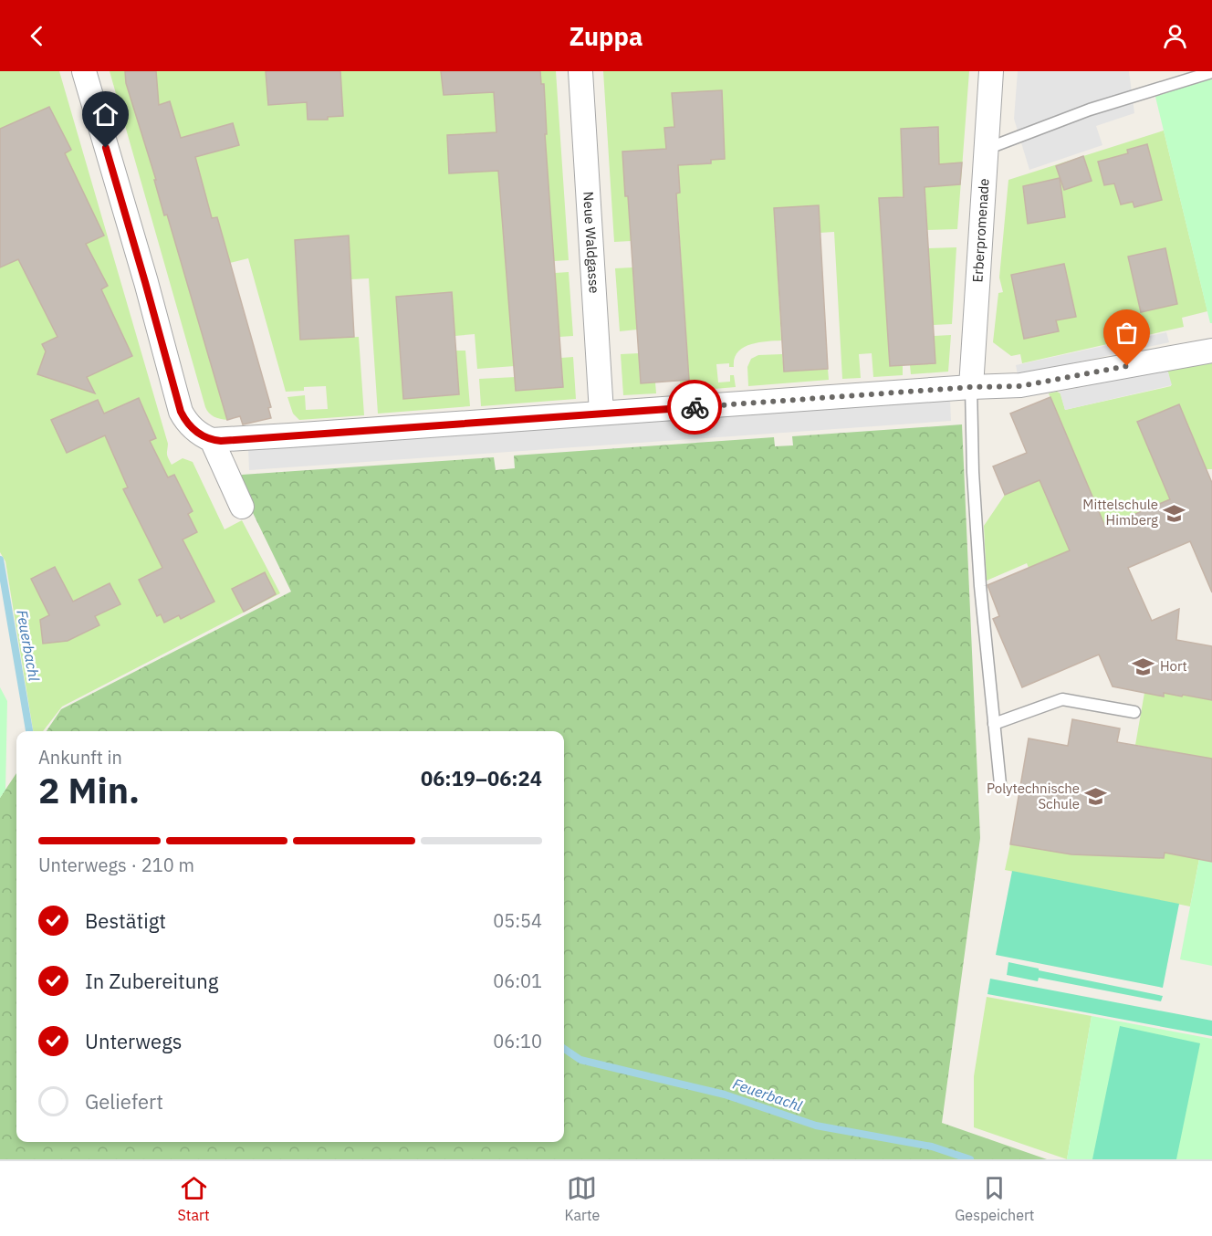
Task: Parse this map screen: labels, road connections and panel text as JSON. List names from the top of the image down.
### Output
{
  "streets": {
    "street": ["Erberpromenade", "Neue Waldgasse"]
  },
  "water": ["Feuerbachl"],
  "places": {
    "school or university": ["Mittelschule Himberg", "Hort", "Polytechnische Schule"]
  },
  "page": {
    "header": "Zuppa",
    "heading": ["2 Min.", "Ankunft in", "06:19–06:24"],
    "bar": "Unterwegs · 210 m",
    "list": [
      ["Bestätigt", "05:54"],
      ["In Zubereitung", "06:01"],
      ["Unterwegs", "06:10"],
      "Geliefert"
    ],
    "tabs": ["Start", "Karte", "Gespeichert"]
  }
}
